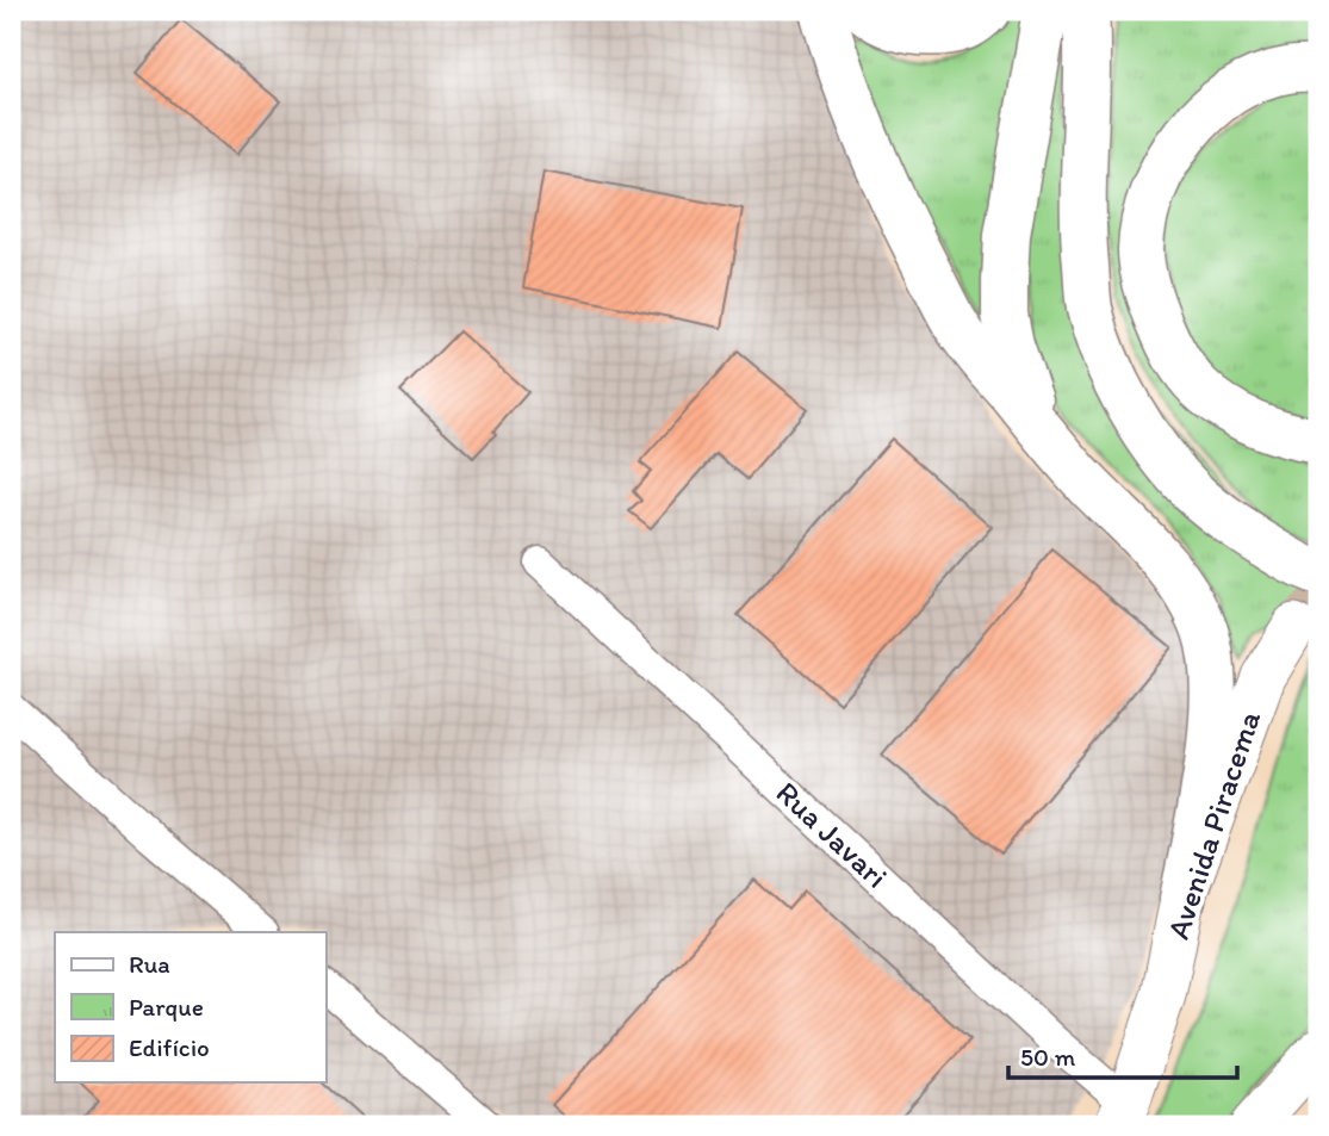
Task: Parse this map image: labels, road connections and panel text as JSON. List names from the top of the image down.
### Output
{
  "streets": {
    "main road": ["Avenida Piracema"],
    "street": ["Rua Javari"]
  },
  "crossings": [
    ["Avenida Piracema", "Rua Javari"]
  ],
  "legend": ["Rua", "Parque", "Edifício"],
  "scale_bar": "50 m"
}
